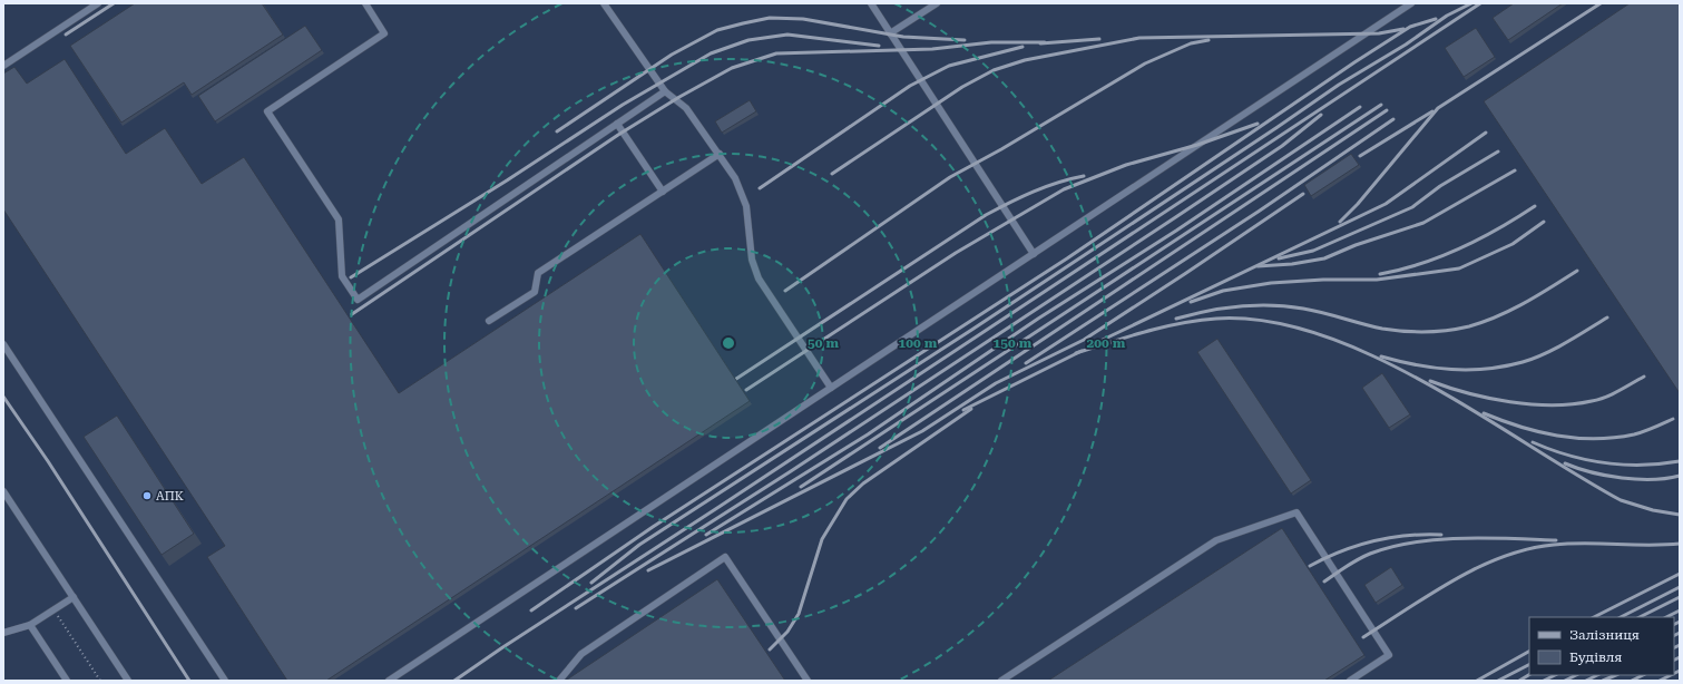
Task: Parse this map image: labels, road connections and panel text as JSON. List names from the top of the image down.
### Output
{
  "places": ["АПК"],
  "legend": ["Залізниця", "Будівля"],
  "rings": [
    "50 m",
    "100 m",
    "150 m",
    "200 m"
  ]
}
